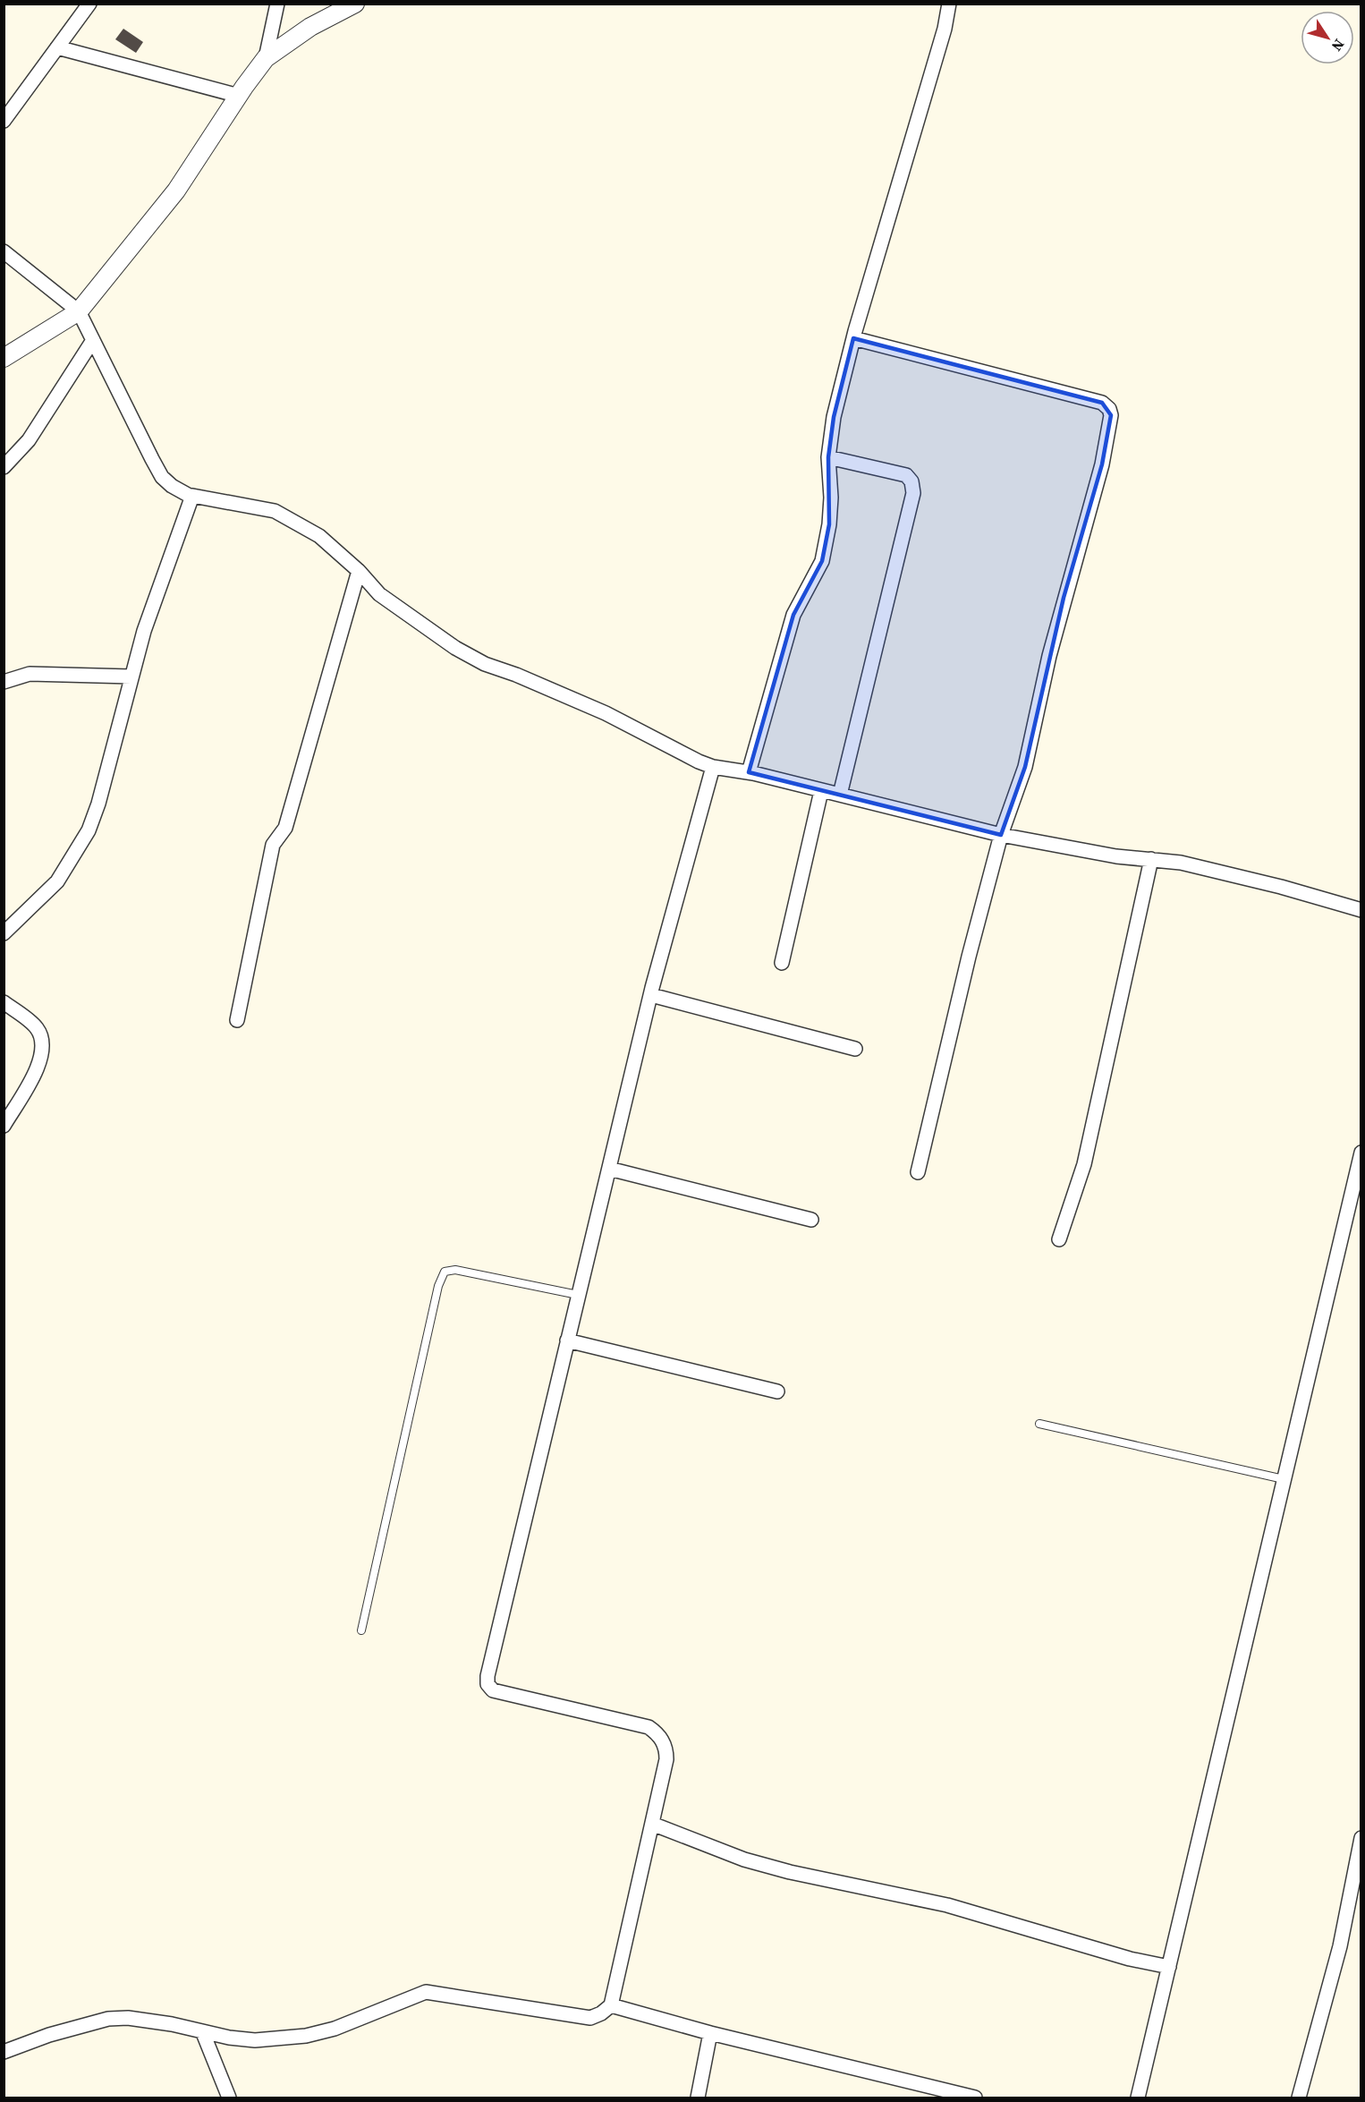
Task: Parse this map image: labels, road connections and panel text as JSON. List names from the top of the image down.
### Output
{
  "north": "bottom right"
}
